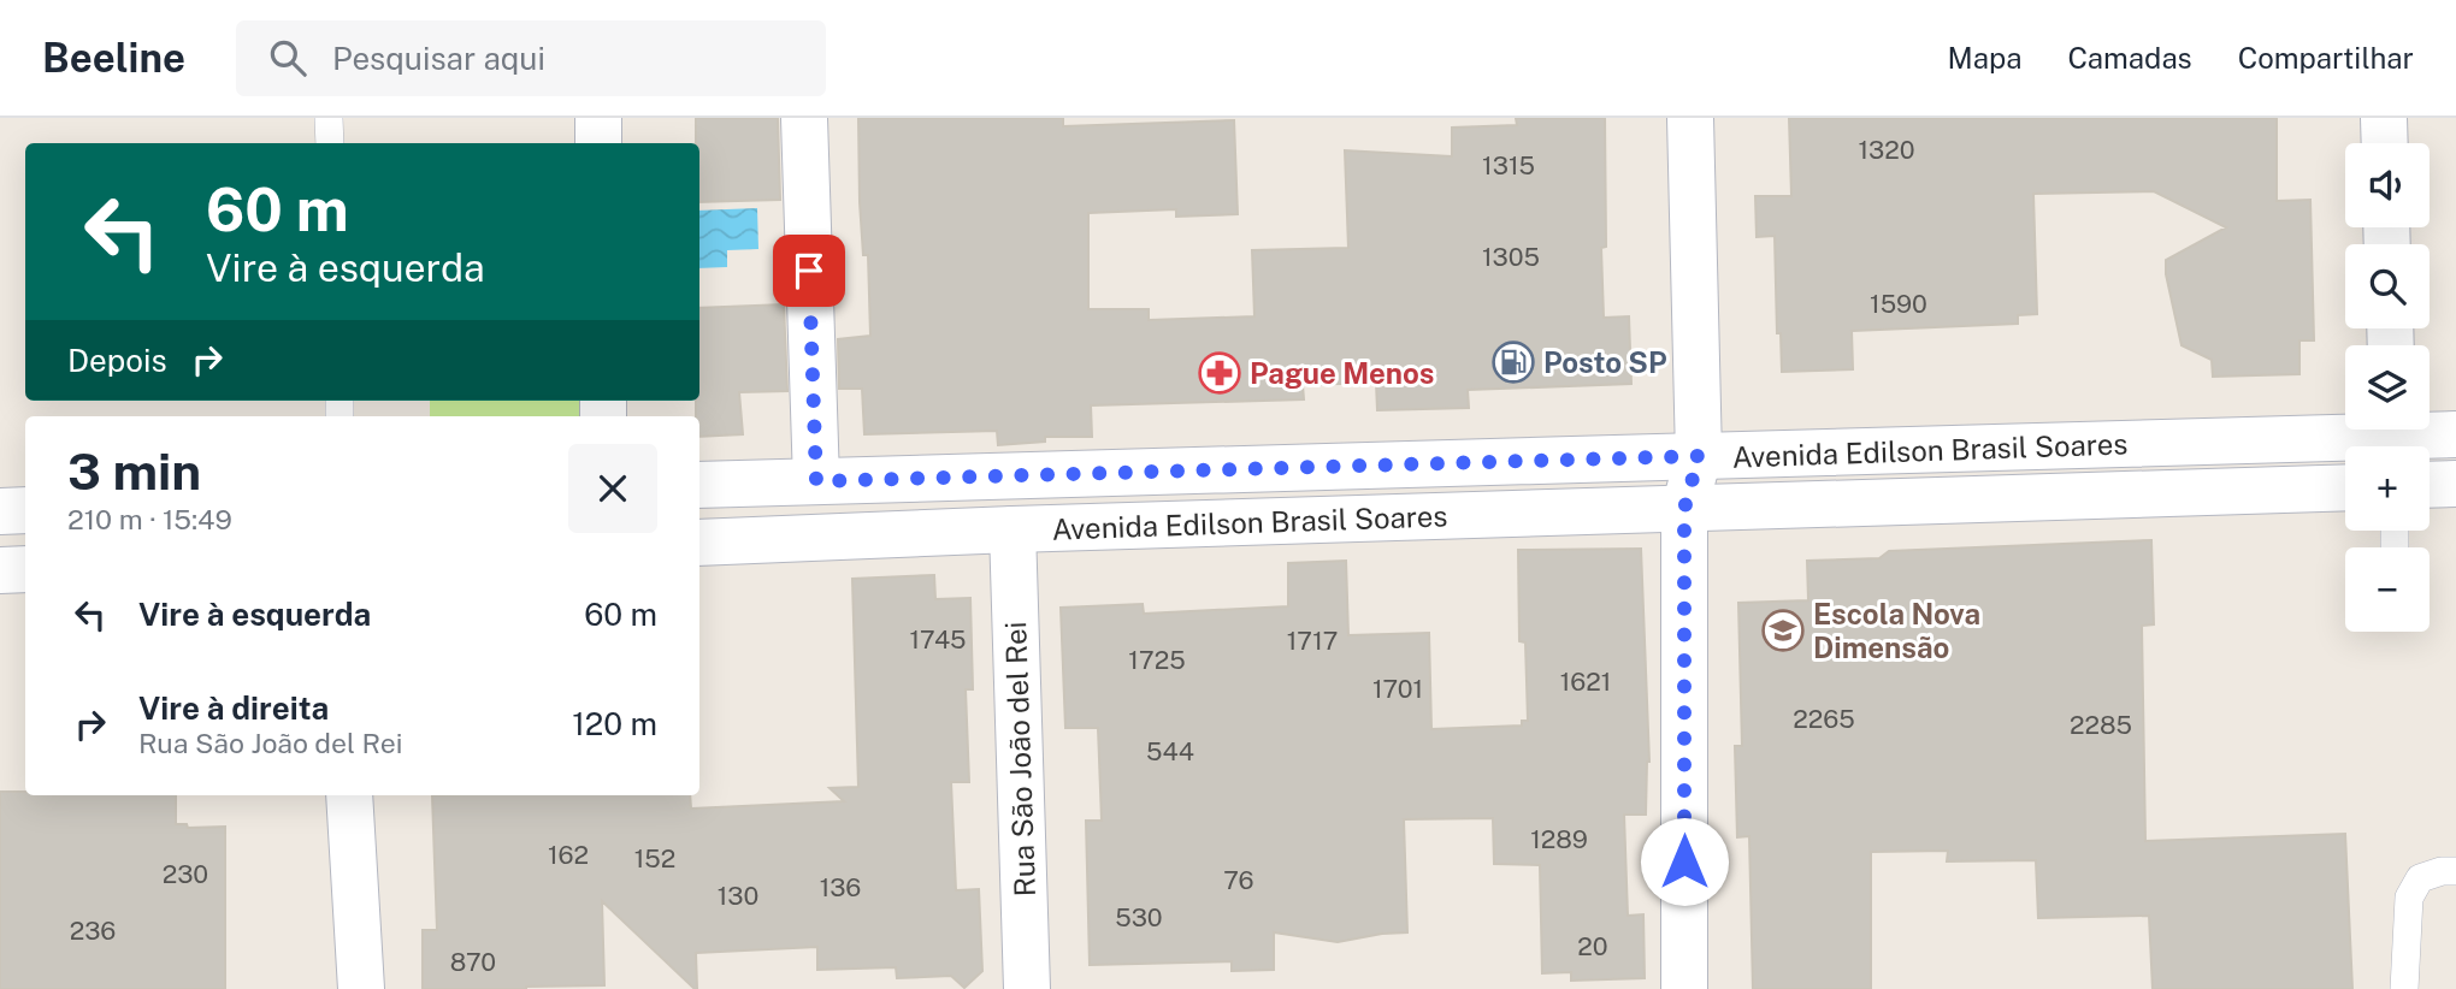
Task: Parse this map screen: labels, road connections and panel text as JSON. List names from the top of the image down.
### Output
{
  "streets": {
    "main road": ["Avenida Edilson Brasil Soares", "Rua São João del Rei"]
  },
  "crossings": [
    ["Avenida Edilson Brasil Soares", "Rua São João del Rei"]
  ],
  "places": {
    "fuel station": ["Posto SP"],
    "pharmacy": ["Pague Menos"],
    "school or university": ["Escola Nova Dimensão"]
  },
  "house_numbers": [
    "1320",
    "1315",
    "1305",
    "1590",
    "1745",
    "1717",
    "1725",
    "1621",
    "1701",
    "2265",
    "2285",
    "544",
    "1289",
    "162",
    "152",
    "230",
    "76",
    "136",
    "130",
    "530",
    "236",
    "20",
    "870"
  ],
  "page": {
    "header": "Beeline",
    "search": "Pesquisar aqui",
    "nav": ["Mapa", "Camadas", "Compartilhar"],
    "map_buttons": ["+", "−"],
    "turn": ["60 m", "Vire à esquerda"],
    "then": "Depois",
    "heading": ["3 min", "210 m · 15:49"],
    "list": [
      {
        "name": "Vire à esquerda",
        "value": "60 m"
      },
      {
        "name": "Vire à direita",
        "note": "Rua São João del Rei",
        "value": "120 m"
      }
    ]
  }
}
